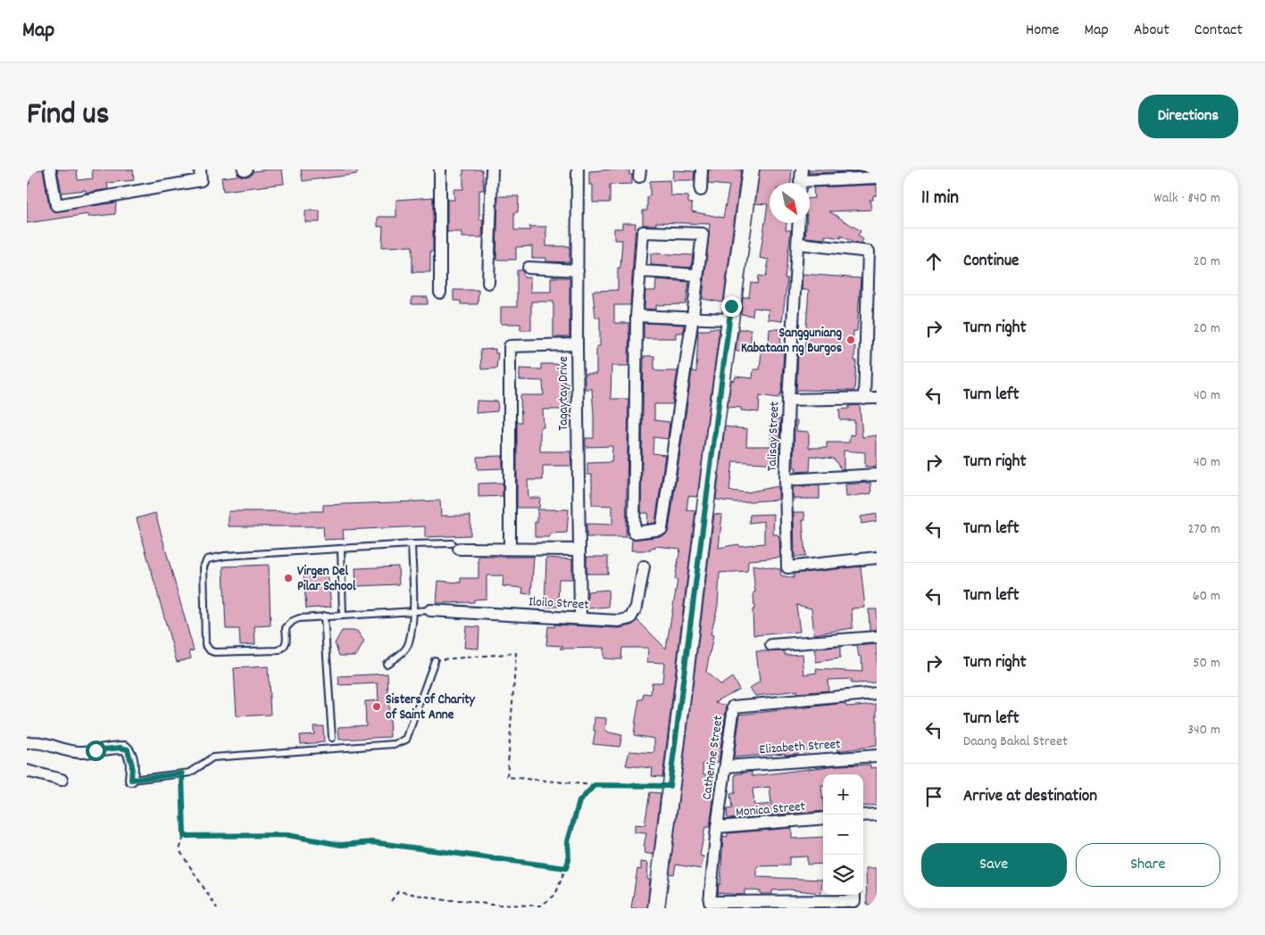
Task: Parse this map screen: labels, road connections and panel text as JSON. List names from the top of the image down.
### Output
{
  "streets": {
    "street": [
      "Tagaytay Drive",
      "Talisay Street",
      "Iloilo Street",
      "Elizabeth Street",
      "Catherine Street",
      "Monica Street"
    ]
  },
  "crossings": [
    ["Tagaytay Drive", "Iloilo Street"],
    ["Elizabeth Street", "Catherine Street"],
    ["Catherine Street", "Monica Street"]
  ],
  "places": ["Sangguniang Kabataan ng Burgos", "Virgen Del Pilar School", "Sisters of Charity of Saint Anne"],
  "north": "bottom right",
  "page": {
    "header": "Map",
    "nav": [
      "Home",
      "Map",
      "About",
      "Contact"
    ],
    "title": "Find us",
    "buttons": [
      "Directions",
      ["Save", "Share"]
    ],
    "heading": ["11 min", "Walk · 840 m"],
    "list": [
      ["Continue", "20 m"],
      ["Turn right", "20 m"],
      ["Turn left", "40 m"],
      ["Turn right", "40 m"],
      ["Turn left", "270 m"],
      ["Turn left", "60 m"],
      ["Turn right", "50 m"],
      ["Turn left", "Daang Bakal Street", "340 m"],
      "Arrive at destination"
    ],
    "map_buttons": ["+", "−"]
  }
}
